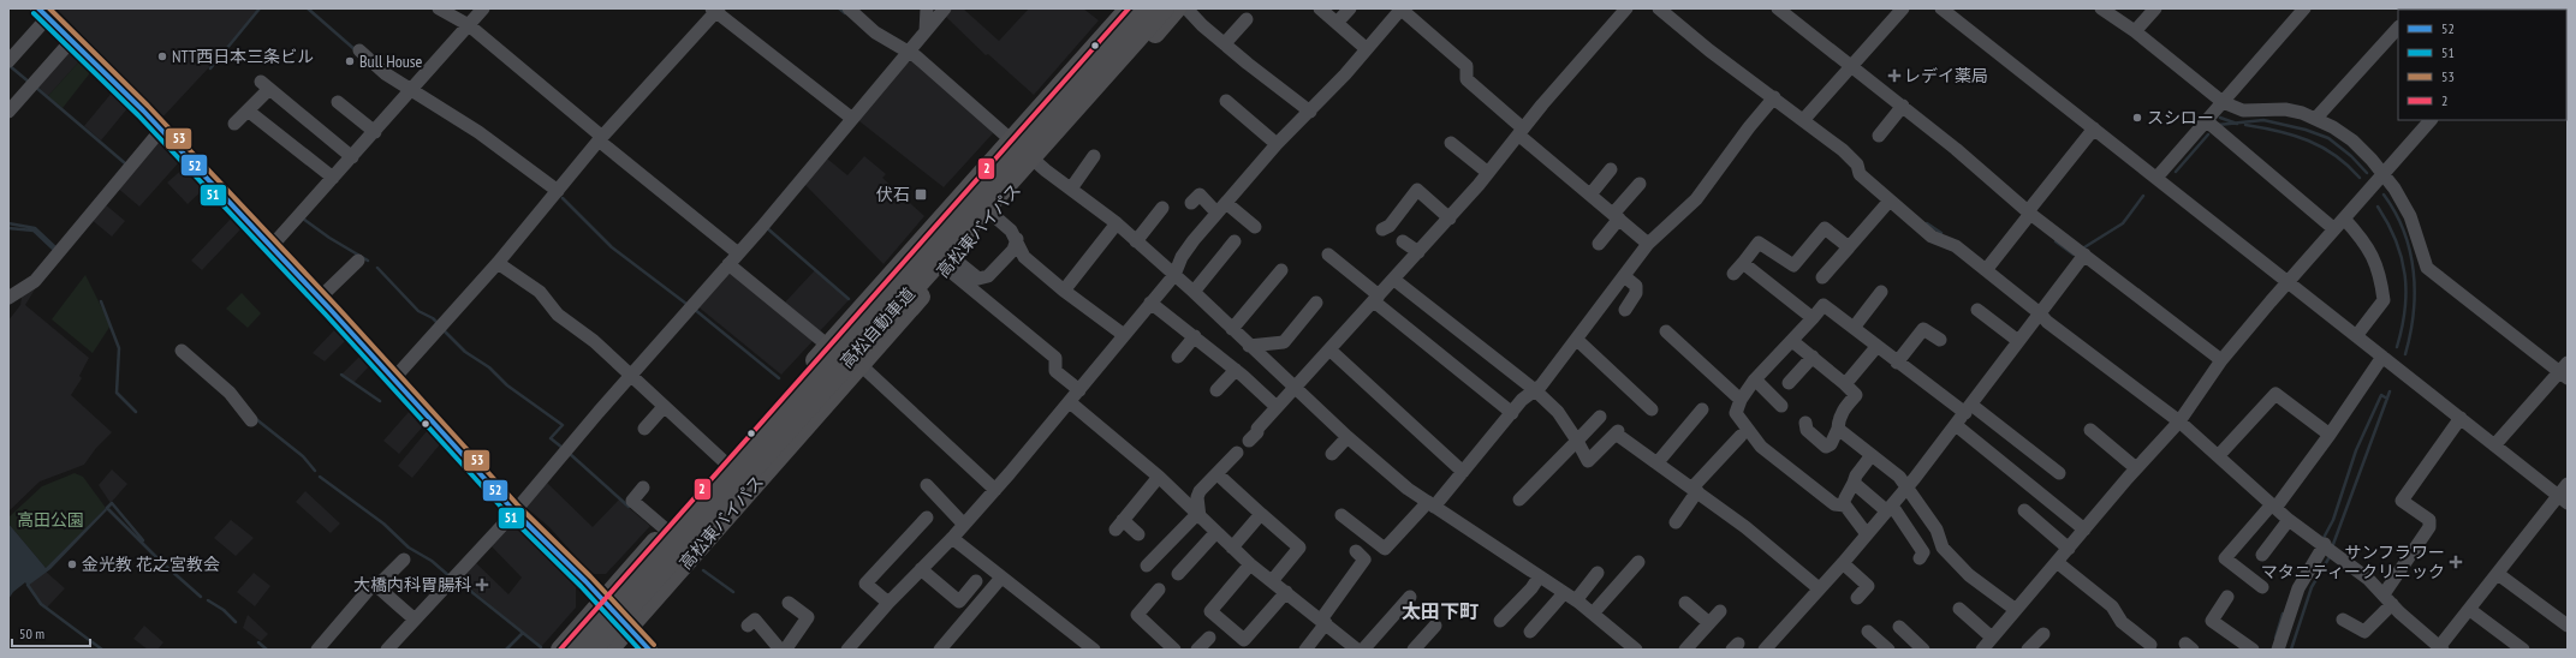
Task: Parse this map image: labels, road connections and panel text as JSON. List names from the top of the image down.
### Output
{
  "streets": {
    "highway": ["高松東バイパス", "高松自動車道"]
  },
  "districts": ["太田下町"],
  "parks": ["高田公園"],
  "places": {
    "other": [
      "NTT西日本三条ビル",
      "Bull House",
      "スシロー",
      "金光教 花之宮教会"
    ],
    "health": ["レデイ薬局", "サンフラワー マタニティークリニック", "大橋内科胃腸科"],
    "transit": ["伏石"]
  },
  "lines": [
    "transit line 52",
    "transit line 53",
    "transit line 2",
    "transit line 51"
  ],
  "legend": [
    "52",
    "51",
    "53",
    "2"
  ],
  "scale_bar": "50 m"
}
